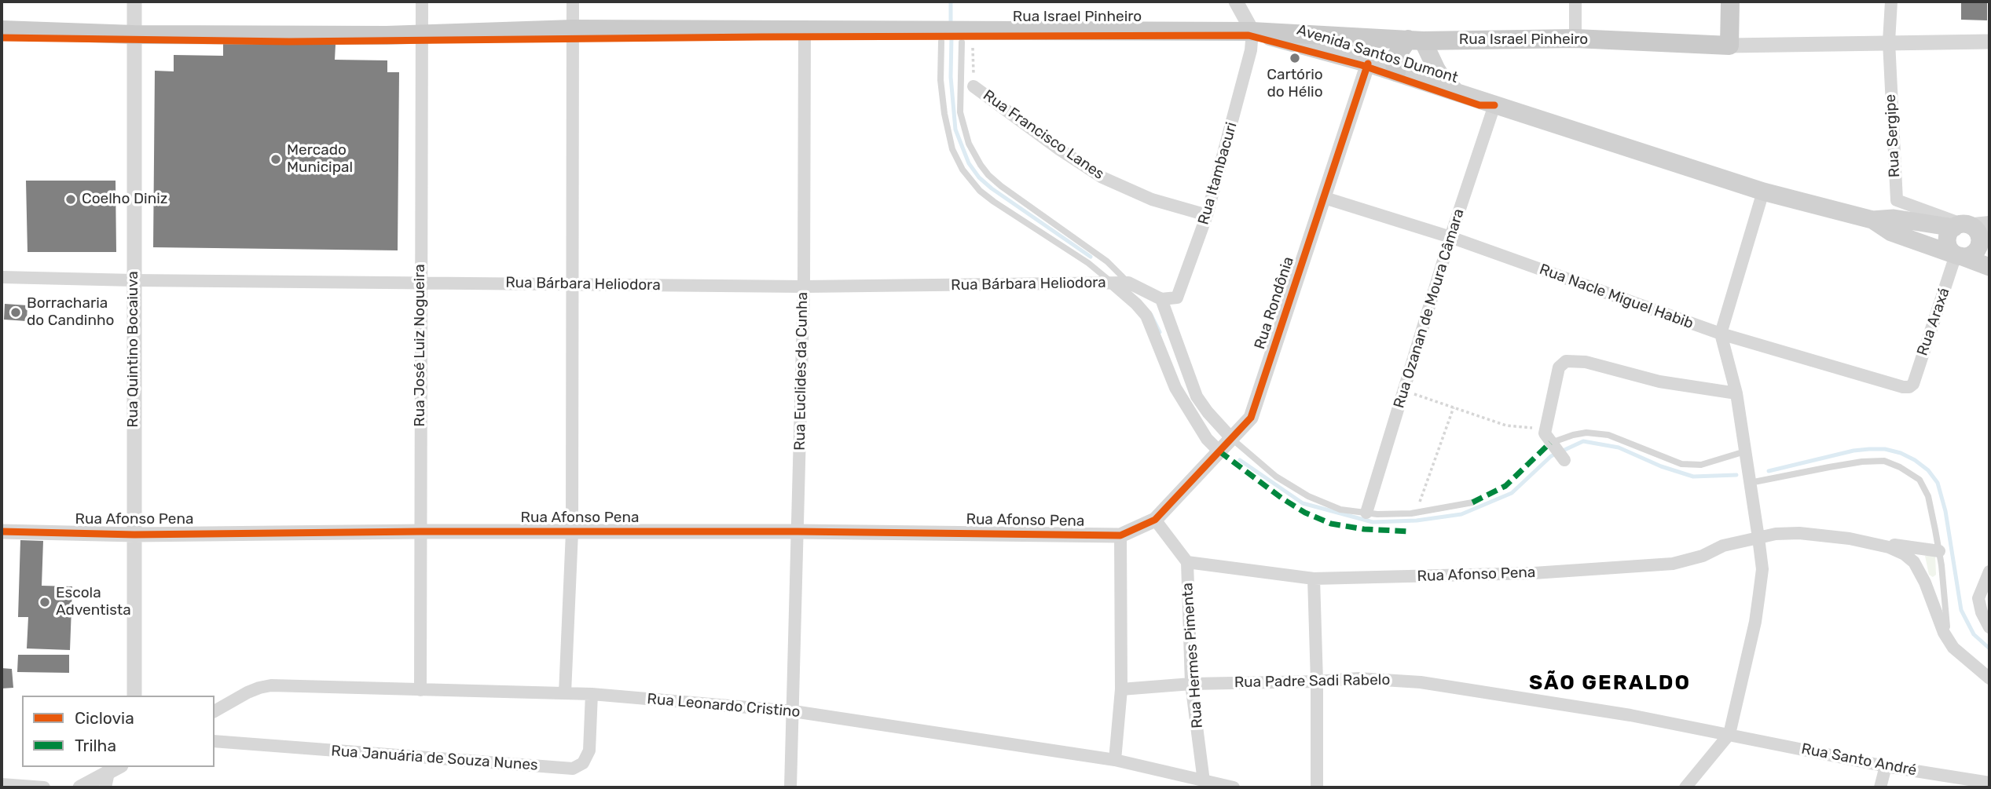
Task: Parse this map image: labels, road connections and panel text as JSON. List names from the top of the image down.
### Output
{
  "streets": {
    "main road": ["Rua Israel Pinheiro", "Avenida Santos Dumont"],
    "street": [
      "Rua Francisco Lanes",
      "Rua Sergipe",
      "Rua Itambacuri",
      "Rua Bárbara Heliodora",
      "Rua Nacle Miguel Habib",
      "Rua Rondônia",
      "Rua Ozanan de Moura Câmara",
      "Rua Araxá",
      "Rua José Luiz Nogueira",
      "Rua Quintino Bocaiuva",
      "Rua Euclides da Cunha",
      "Rua Afonso Pena",
      "Rua Hermes Pimenta",
      "Rua Padre Sadi Rabelo",
      "Rua Leonardo Cristino",
      "Rua Januária de Souza Nunes",
      "Rua Santo André"
    ]
  },
  "crossings": [
    ["Rua Israel Pinheiro", "Avenida Santos Dumont"],
    ["Rua Israel Pinheiro", "Rua Sergipe"],
    ["Rua Israel Pinheiro", "Rua Itambacuri"],
    ["Rua Israel Pinheiro", "Rua José Luiz Nogueira"],
    ["Rua Israel Pinheiro", "Rua Quintino Bocaiuva"],
    ["Rua Israel Pinheiro", "Rua Euclides da Cunha"],
    ["Avenida Santos Dumont", "Rua Sergipe"],
    ["Avenida Santos Dumont", "Rua Itambacuri"],
    ["Avenida Santos Dumont", "Rua Rondônia"],
    ["Avenida Santos Dumont", "Rua Ozanan de Moura Câmara"],
    ["Avenida Santos Dumont", "Rua Araxá"],
    ["Rua Francisco Lanes", "Rua Itambacuri"],
    ["Rua Sergipe", "Rua Araxá"],
    ["Rua Itambacuri", "Rua Bárbara Heliodora"],
    ["Rua Bárbara Heliodora", "Rua José Luiz Nogueira"],
    ["Rua Bárbara Heliodora", "Rua Quintino Bocaiuva"],
    ["Rua Bárbara Heliodora", "Rua Euclides da Cunha"],
    ["Rua Nacle Miguel Habib", "Rua Rondônia"],
    ["Rua Nacle Miguel Habib", "Rua Ozanan de Moura Câmara"],
    ["Rua Nacle Miguel Habib", "Rua Araxá"],
    ["Rua Rondônia", "Rua Afonso Pena"],
    ["Rua José Luiz Nogueira", "Rua Afonso Pena"],
    ["Rua José Luiz Nogueira", "Rua Leonardo Cristino"],
    ["Rua Quintino Bocaiuva", "Rua Afonso Pena"],
    ["Rua Euclides da Cunha", "Rua Afonso Pena"],
    ["Rua Euclides da Cunha", "Rua Leonardo Cristino"],
    ["Rua Afonso Pena", "Rua Hermes Pimenta"],
    ["Rua Hermes Pimenta", "Rua Padre Sadi Rabelo"],
    ["Rua Hermes Pimenta", "Rua Leonardo Cristino"],
    ["Rua Padre Sadi Rabelo", "Rua Santo André"],
    ["Rua Leonardo Cristino", "Rua Januária de Souza Nunes"]
  ],
  "districts": ["SÃO GERALDO"],
  "places": [
    "Cartório do Hélio",
    "Mercado Municipal",
    "Coelho Diniz",
    "Borracharia do Candinho",
    "Escola Adventista"
  ],
  "legend": ["Ciclovia", "Trilha"]
}
